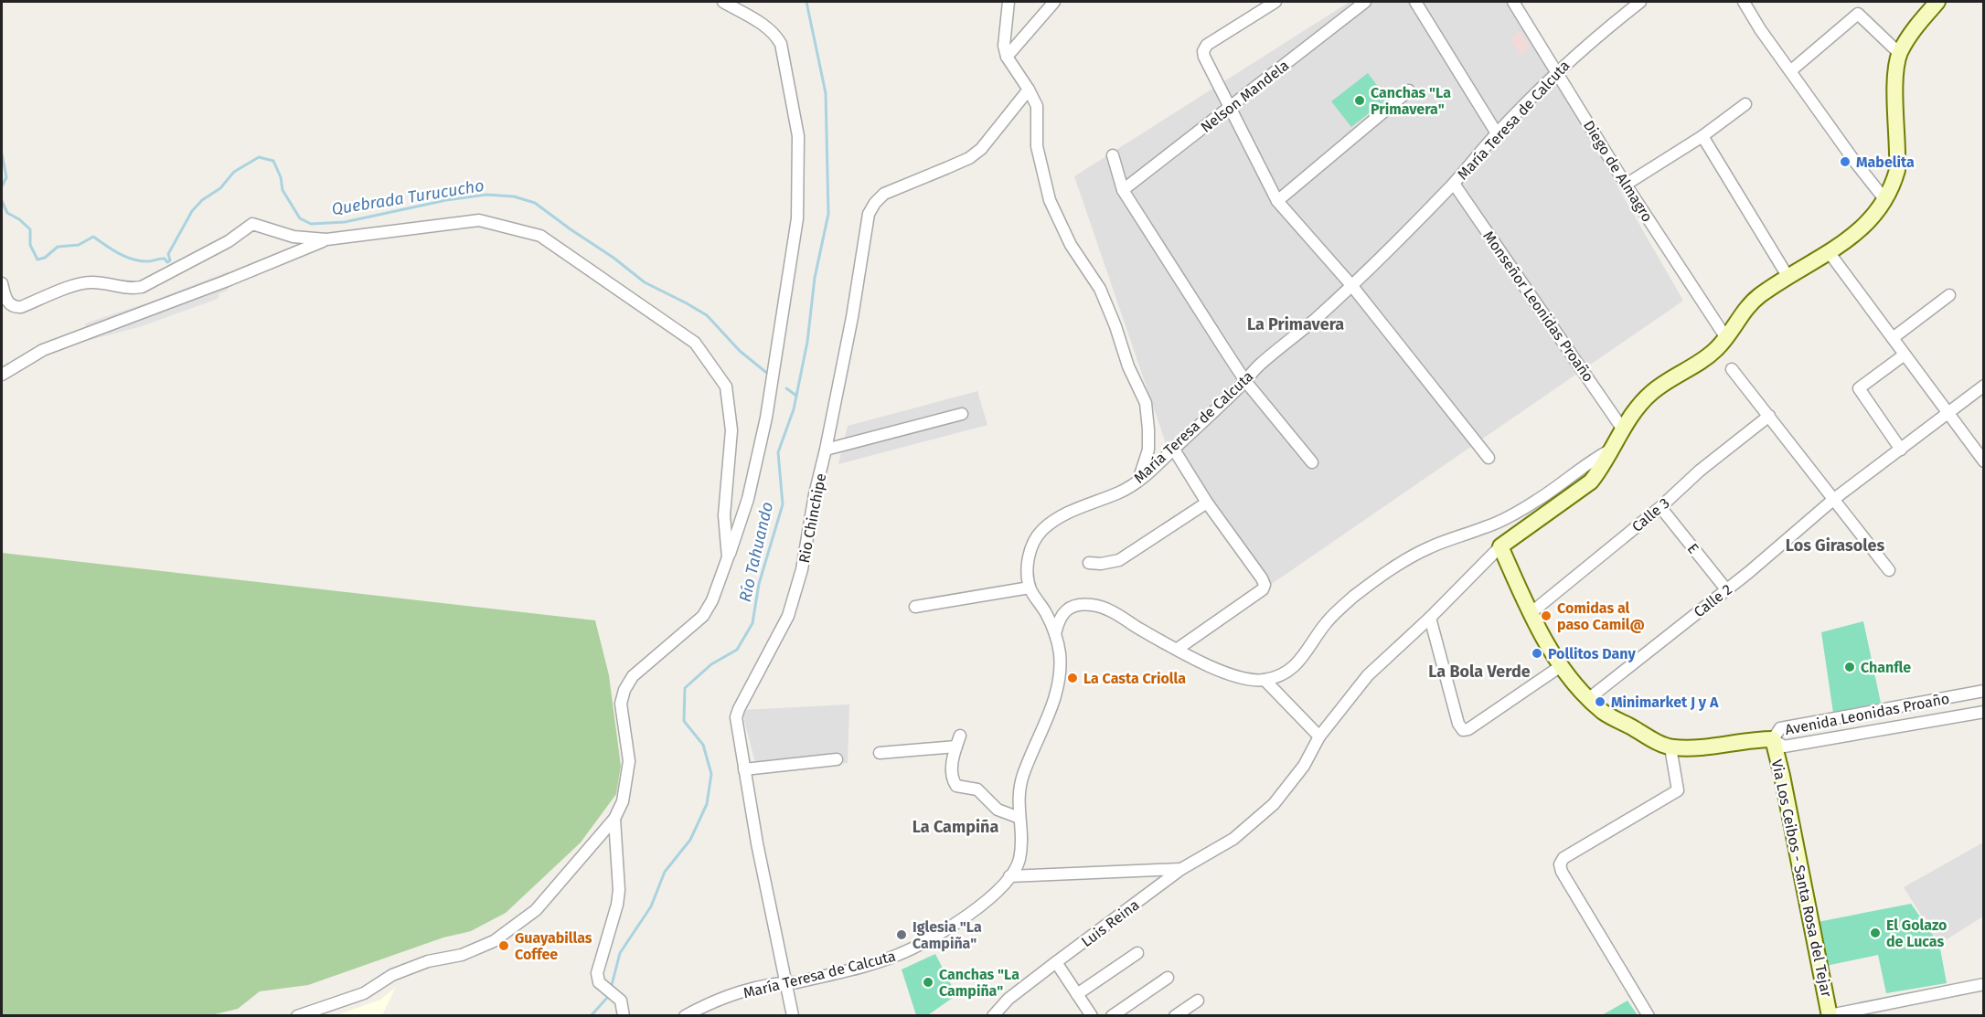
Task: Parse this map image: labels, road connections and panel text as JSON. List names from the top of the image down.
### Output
{
  "streets": {
    "main road": ["Via Los Ceibos - Santa Rosa del Tejar"],
    "street": [
      "Nelson Mandela",
      "María Teresa de Calcuta",
      "Diego de Almagro",
      "Monseñor Leonidas Proaño",
      "Calle 3",
      "Rio Chinchipe",
      "E",
      "Calle 2",
      "Avenida Leonidas Proaño",
      "Luis Reina"
    ]
  },
  "crossings": [
    ["María Teresa de Calcuta", "Diego de Almagro"],
    ["María Teresa de Calcuta", "Monseñor Leonidas Proaño"],
    ["María Teresa de Calcuta", "Rio Chinchipe"],
    ["Calle 3", "E"],
    ["Calle 3", "Via Los Ceibos - Santa Rosa del Tejar"],
    ["E", "Calle 2"],
    ["Calle 2", "Via Los Ceibos - Santa Rosa del Tejar"],
    ["Avenida Leonidas Proaño", "Via Los Ceibos - Santa Rosa del Tejar"],
    ["Via Los Ceibos - Santa Rosa del Tejar", "Luis Reina"]
  ],
  "districts": [
    "La Primavera",
    "Los Girasoles",
    "La Bola Verde",
    "La Campiña"
  ],
  "water": ["Quebrada Turucucho", "Río Tahuando"],
  "places": [
    "Canchas \"La Primavera\"",
    "Mabelita",
    "Comidas al paso Camil@",
    "Pollitos Dany",
    "Chanfle",
    "La Casta Criolla",
    "Minimarket J y A",
    "El Golazo de Lucas",
    "Iglesia \"La Campiña\"",
    "Guayabillas Coffee",
    "Canchas \"La Campiña\""
  ]
}
